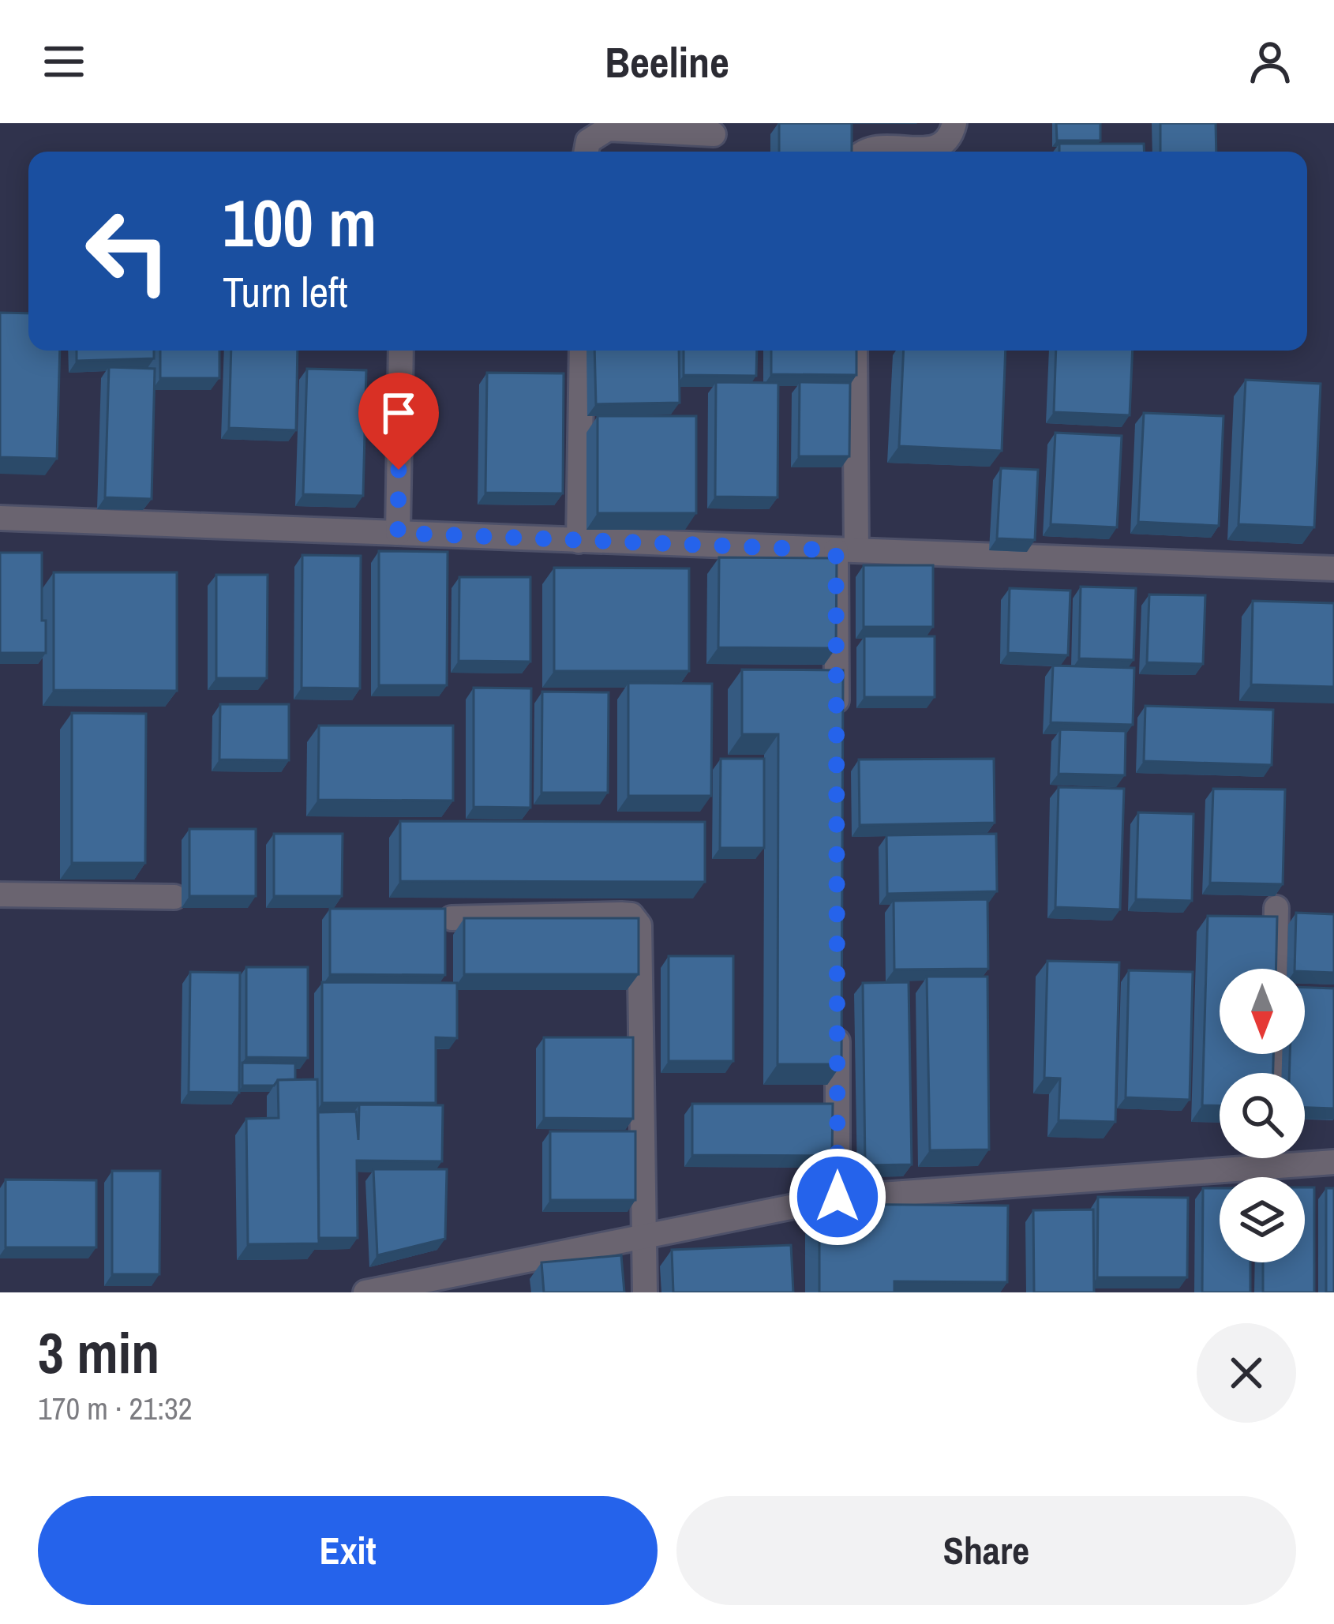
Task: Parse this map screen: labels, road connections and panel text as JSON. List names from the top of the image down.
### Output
{
  "north": "bottom",
  "page": {
    "header": "Beeline",
    "turn": ["100 m", "Turn left"],
    "heading": ["3 min", "170 m · 21:32"],
    "buttons": ["Exit", "Share"]
  }
}
